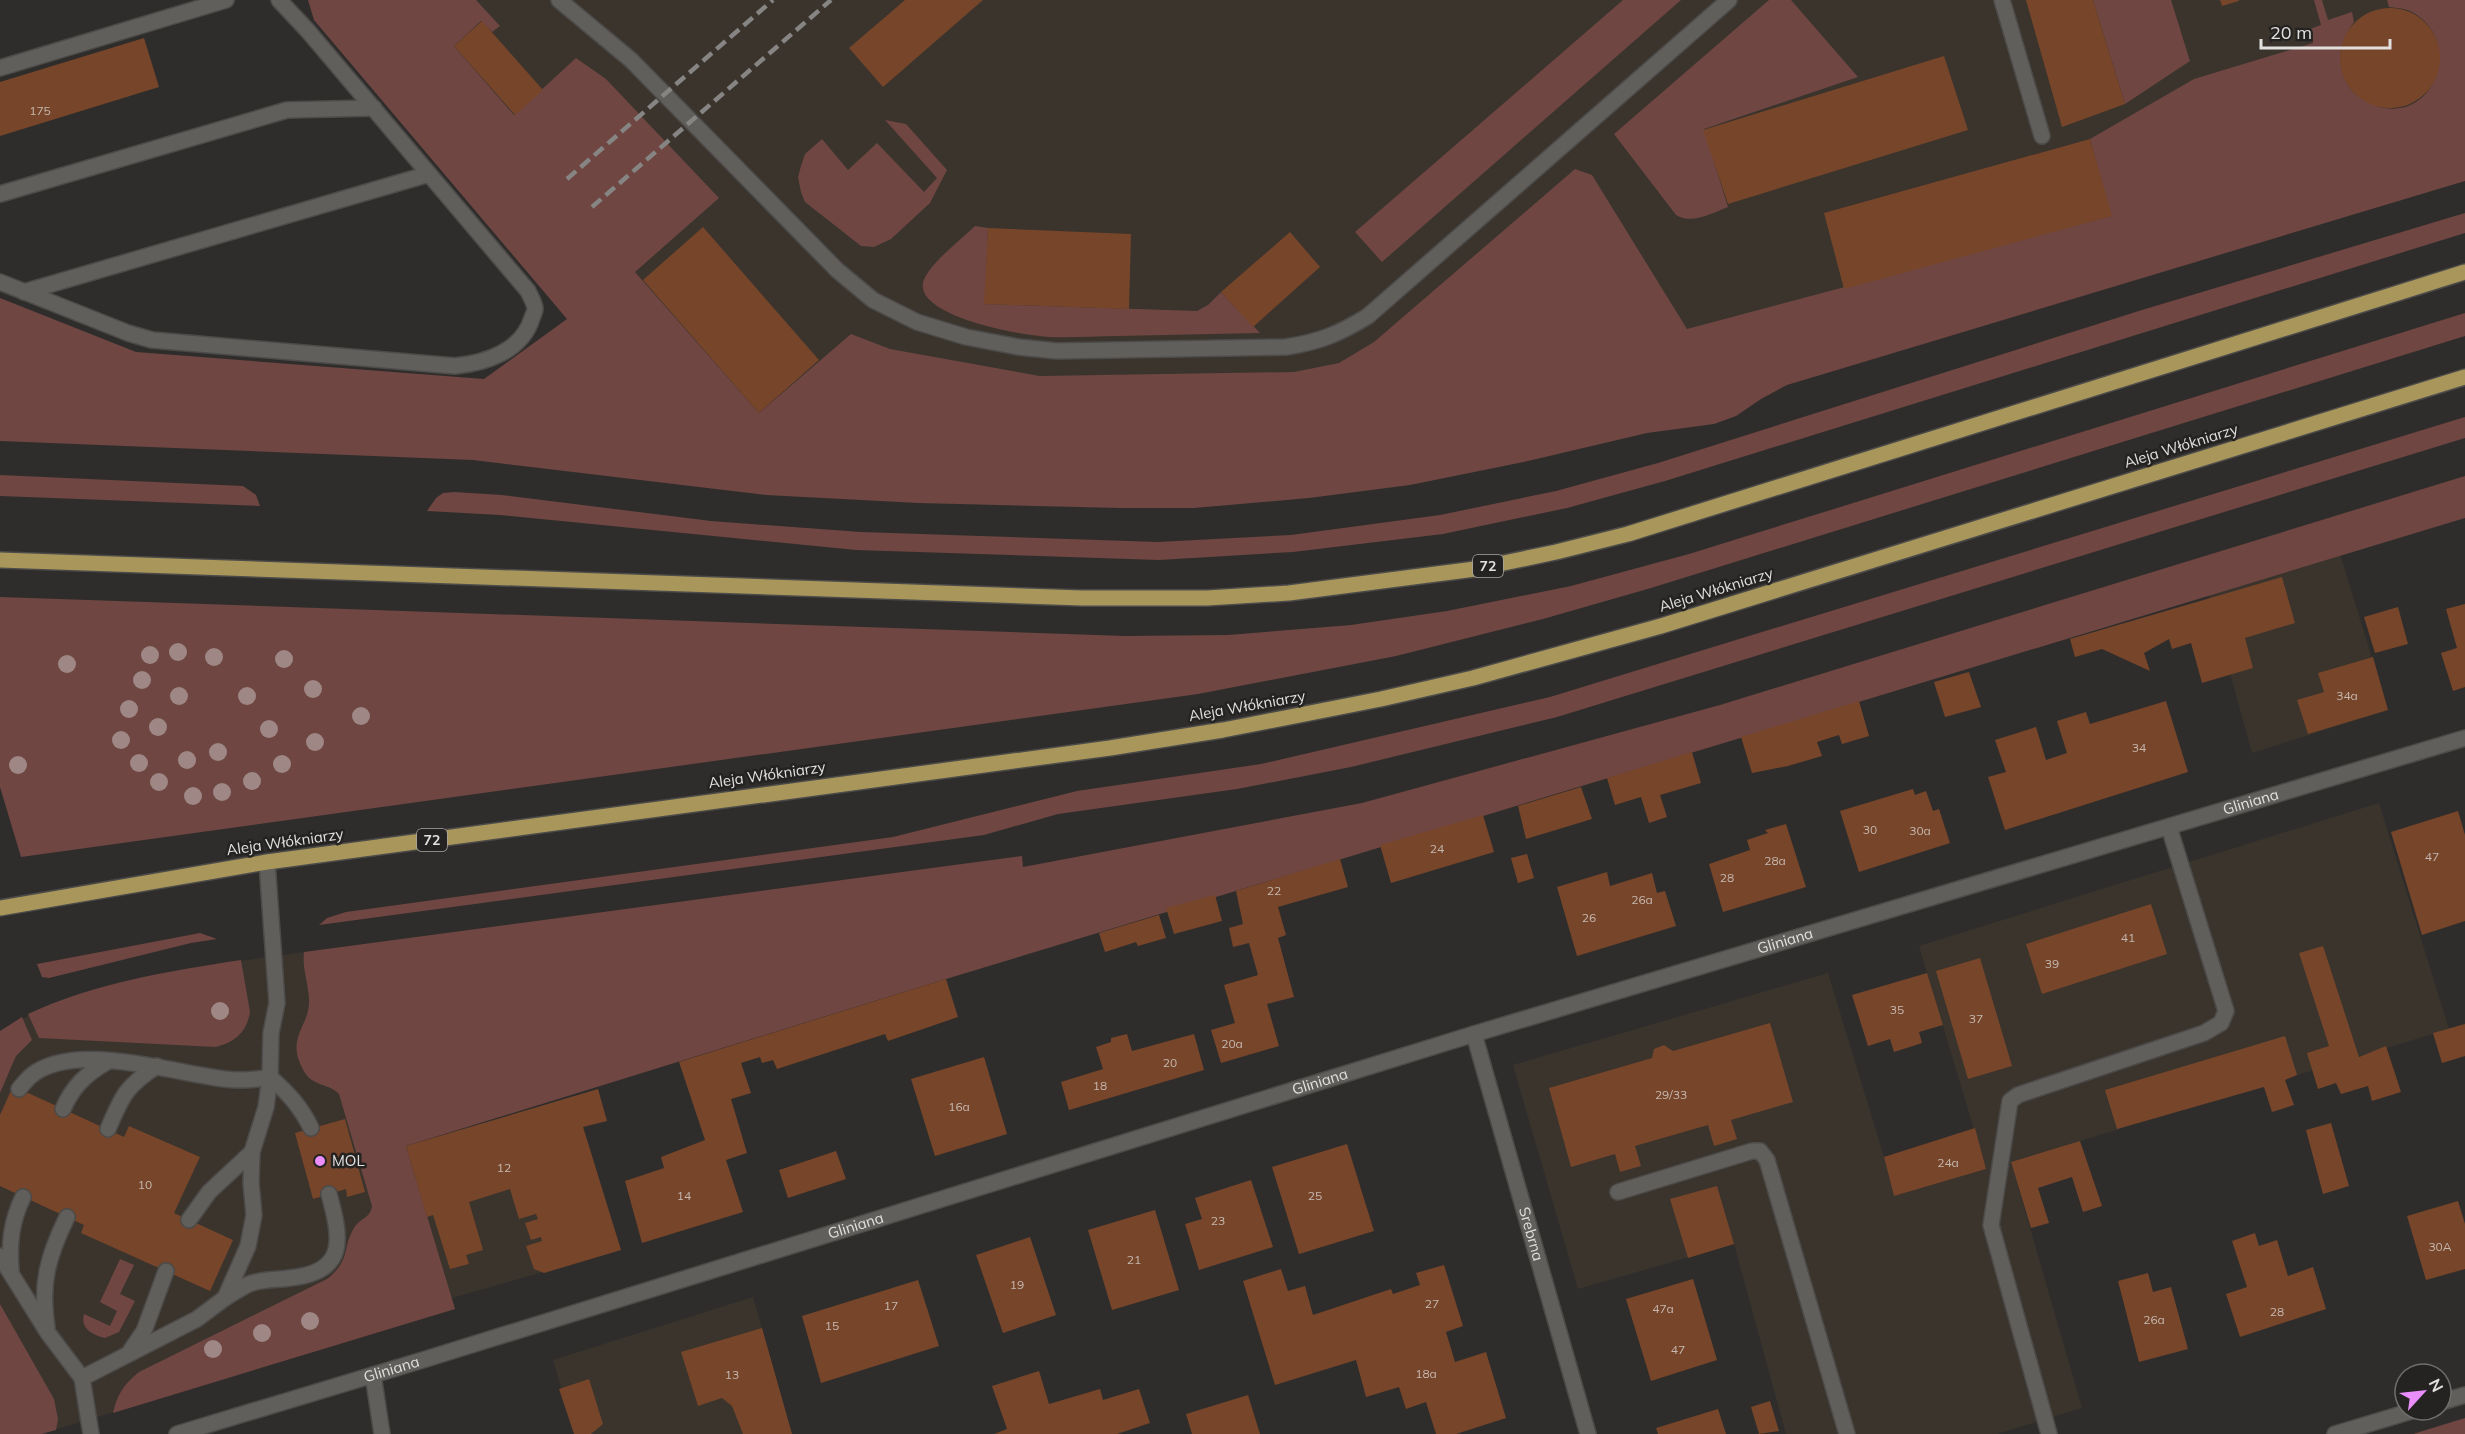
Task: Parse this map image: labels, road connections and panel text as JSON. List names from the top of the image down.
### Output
{
  "streets": {
    "main road": ["Aleja Włókniarzy", "72"],
    "street": ["Gliniana", "Srebrna"]
  },
  "crossings": [
    ["Gliniana", "Srebrna"]
  ],
  "places": ["MOL"],
  "house_numbers": [
    "175",
    "34a",
    "34",
    "30",
    "30a",
    "24",
    "47",
    "28a",
    "28",
    "22",
    "26a",
    "26",
    "41",
    "39",
    "35",
    "37",
    "20a",
    "20",
    "18",
    "29/33",
    "16a",
    "24a",
    "12",
    "10",
    "14",
    "25",
    "23",
    "30A",
    "21",
    "19",
    "27",
    "17",
    "47a",
    "28",
    "26a",
    "15",
    "47",
    "18a",
    "13"
  ],
  "scale_bar": "20 m",
  "north": "top right"
}
